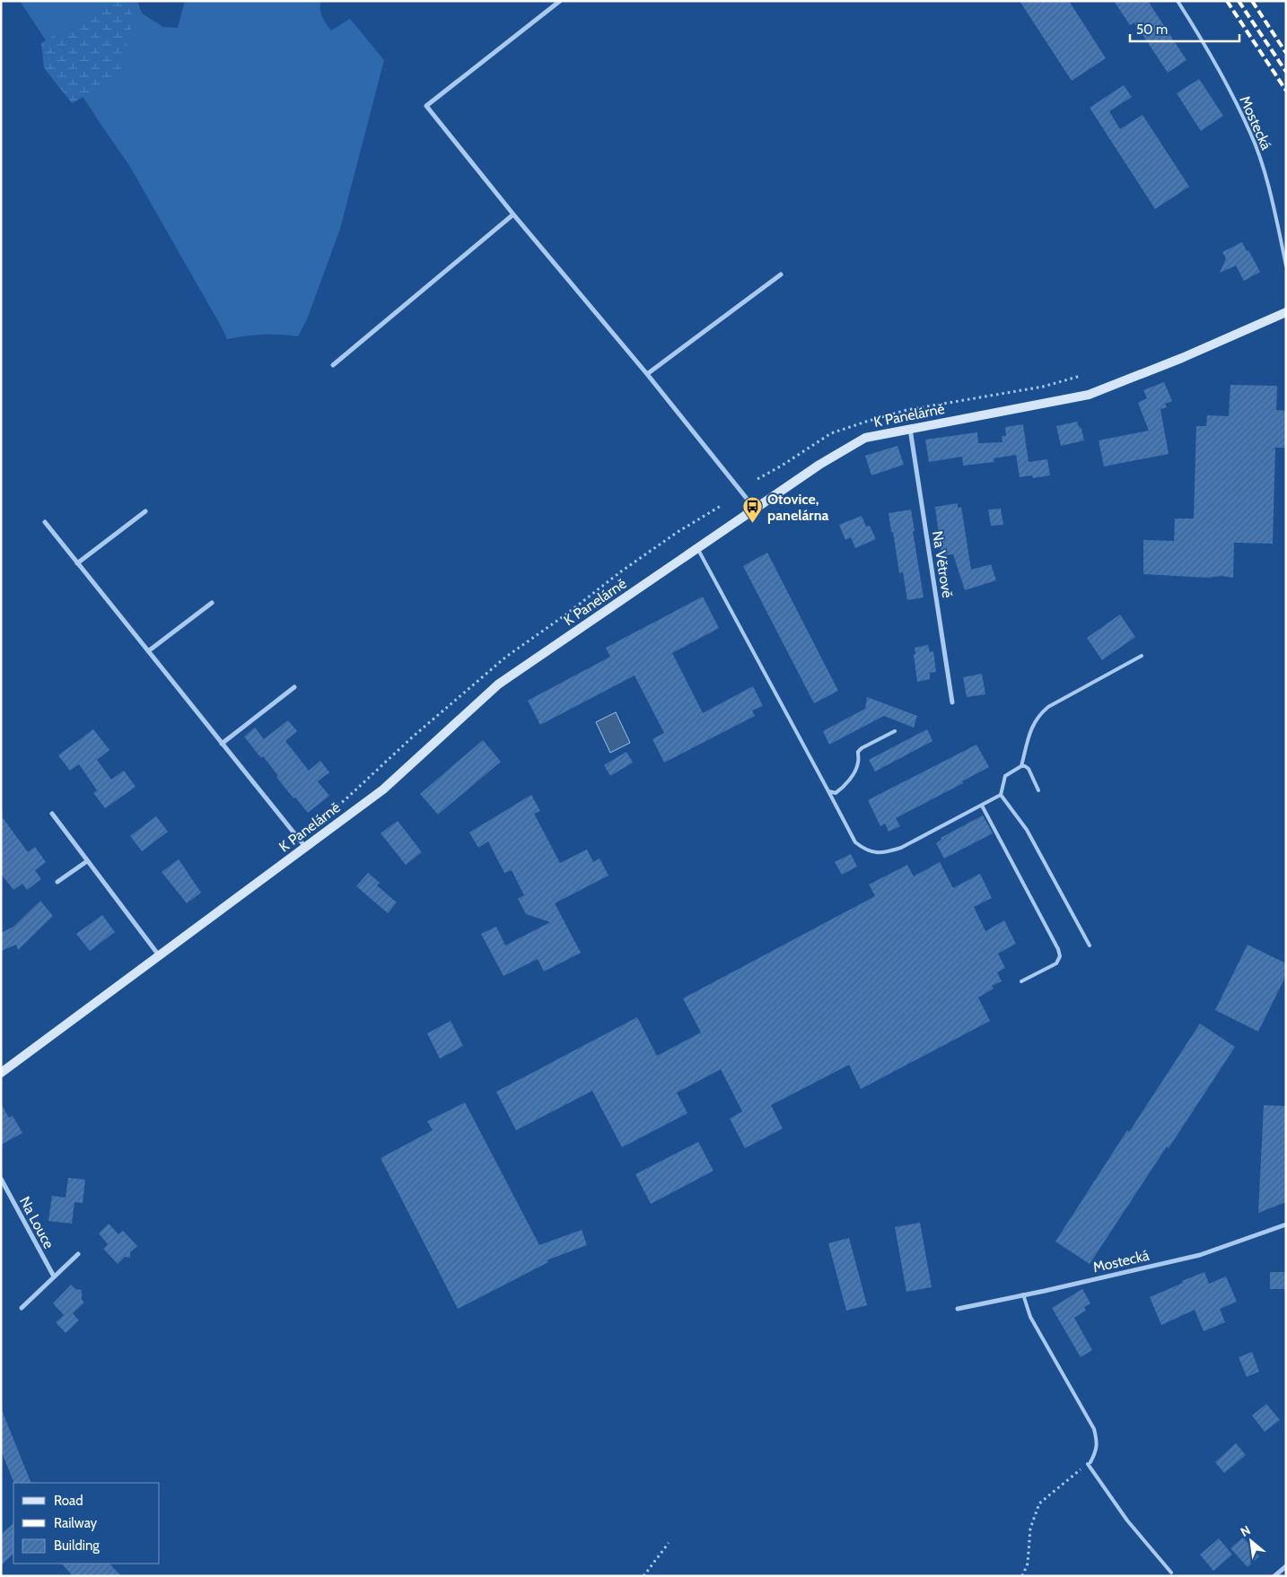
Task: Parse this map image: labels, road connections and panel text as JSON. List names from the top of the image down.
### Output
{
  "streets": {
    "street": [
      "Mostecká",
      "K Panelárně",
      "Na Větrově",
      "Na Louce"
    ]
  },
  "crossings": [
    ["K Panelárně", "Na Větrově"]
  ],
  "places": {
    "bus stop": ["Otovice, panelárna"]
  },
  "legend": ["Road", "Railway", "Building"],
  "scale_bar": "50 m",
  "north": "top left"
}
